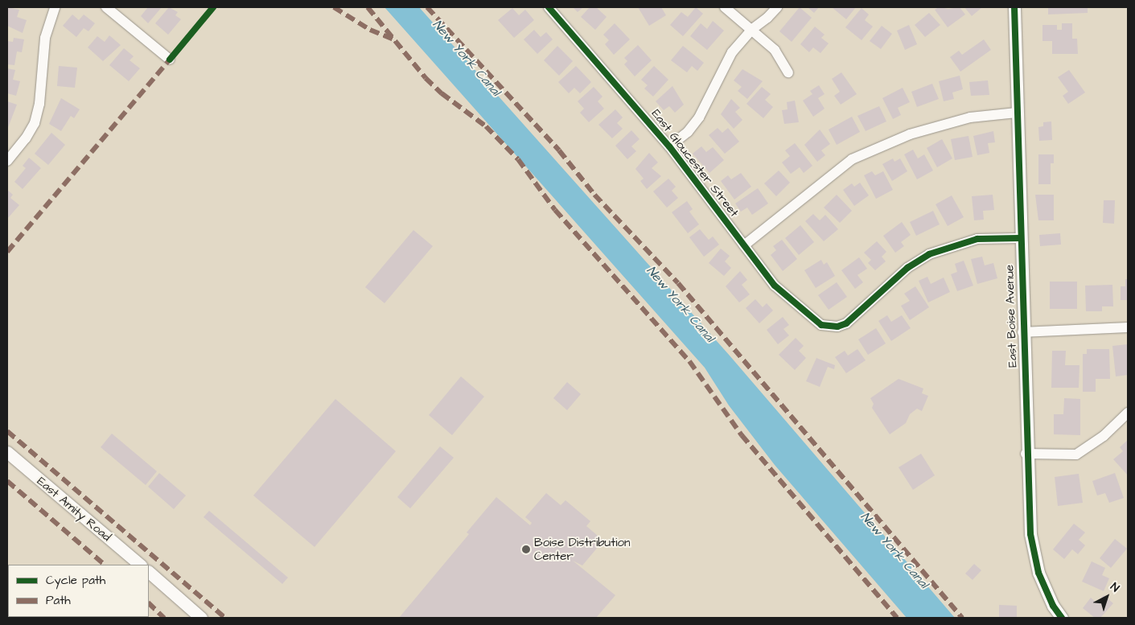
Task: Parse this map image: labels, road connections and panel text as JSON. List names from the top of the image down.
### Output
{
  "streets": {
    "street": ["East Gloucester Street", "East Boise Avenue", "East Amity Road"]
  },
  "crossings": [
    ["East Gloucester Street", "East Boise Avenue"]
  ],
  "water": ["New York Canal"],
  "places": ["Boise Distribution Center"],
  "legend": ["Cycle path", "Path"],
  "north": "top right"
}
